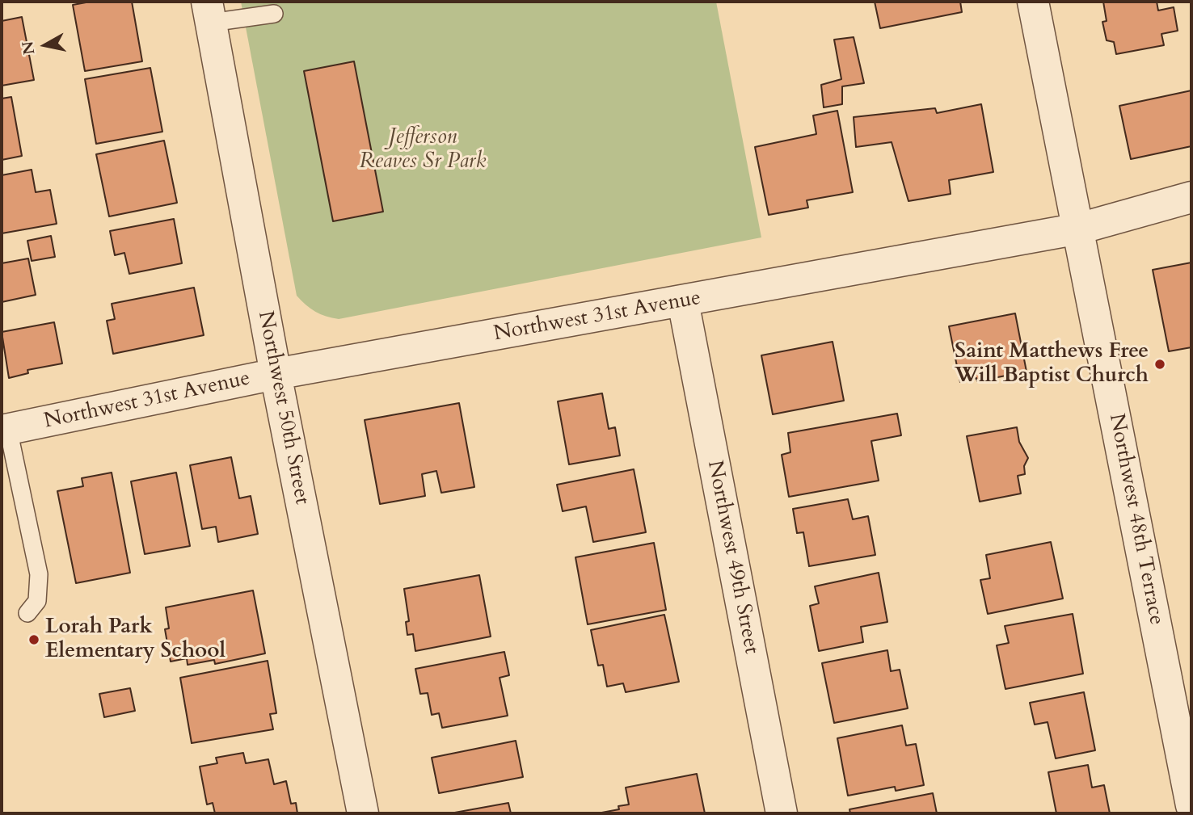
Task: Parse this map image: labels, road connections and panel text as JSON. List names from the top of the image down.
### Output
{
  "streets": {
    "street": [
      "Northwest 31st Avenue",
      "Northwest 50th Street",
      "Northwest 48th Terrace",
      "Northwest 49th Street"
    ]
  },
  "crossings": [
    ["Northwest 31st Avenue", "Northwest 50th Street"],
    ["Northwest 31st Avenue", "Northwest 48th Terrace"],
    ["Northwest 31st Avenue", "Northwest 49th Street"]
  ],
  "parks": ["Jefferson Reaves Sr Park"],
  "places": ["Saint Matthews Free Will Baptist Church", "Lorah Park Elementary School"],
  "north": "left"
}
